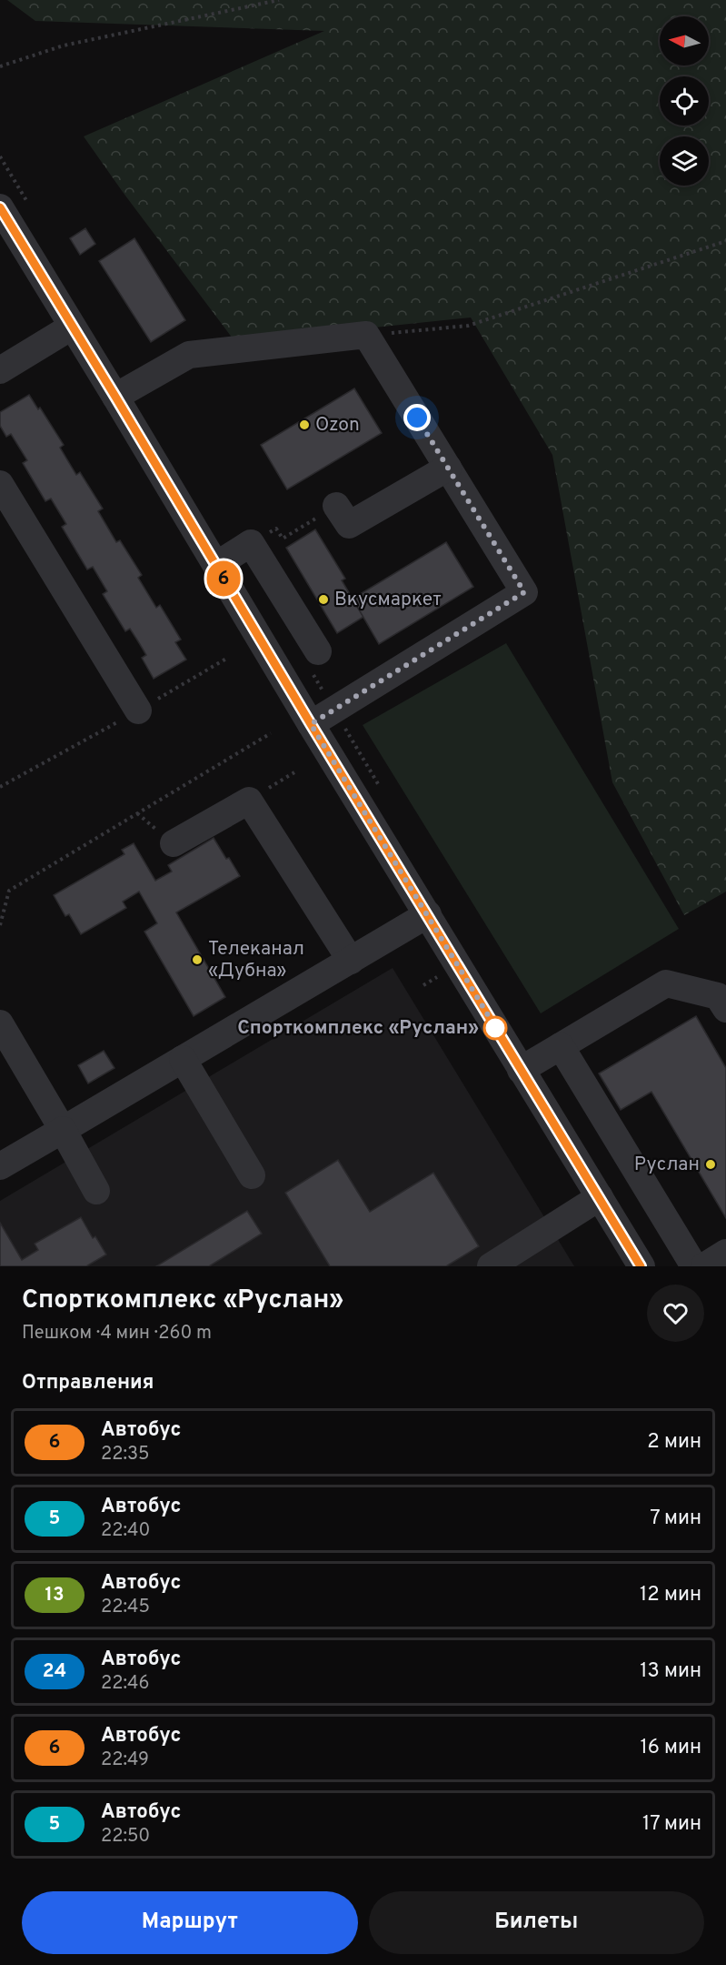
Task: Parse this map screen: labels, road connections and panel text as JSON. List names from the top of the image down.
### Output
{
  "places": [
    "Ozon",
    "Вкусмаркет",
    "Телеканал «Дубна»",
    "Спорткомплекс «Руслан»",
    "Руслан"
  ],
  "lines": ["bus line 6"],
  "north": "left",
  "page": {
    "on_map": "6",
    "heading": [
      ["Спорткомплекс «Руслан»", "Пешком · 4 мин · 260 m"],
      "Отправления"
    ],
    "list": [
      {
        "mark": "6",
        "name": "Автобус",
        "note": "22:35",
        "value": "2 мин"
      },
      {
        "mark": "5",
        "name": "Автобус",
        "note": "22:40",
        "value": "7 мин"
      },
      {
        "mark": "13",
        "name": "Автобус",
        "note": "22:45",
        "value": "12 мин"
      },
      {
        "mark": "24",
        "name": "Автобус",
        "note": "22:46",
        "value": "13 мин"
      },
      {
        "mark": "6",
        "name": "Автобус",
        "note": "22:49",
        "value": "16 мин"
      },
      {
        "mark": "5",
        "name": "Автобус",
        "note": "22:50",
        "value": "17 мин"
      }
    ],
    "buttons": ["Маршрут", "Билеты"]
  }
}
